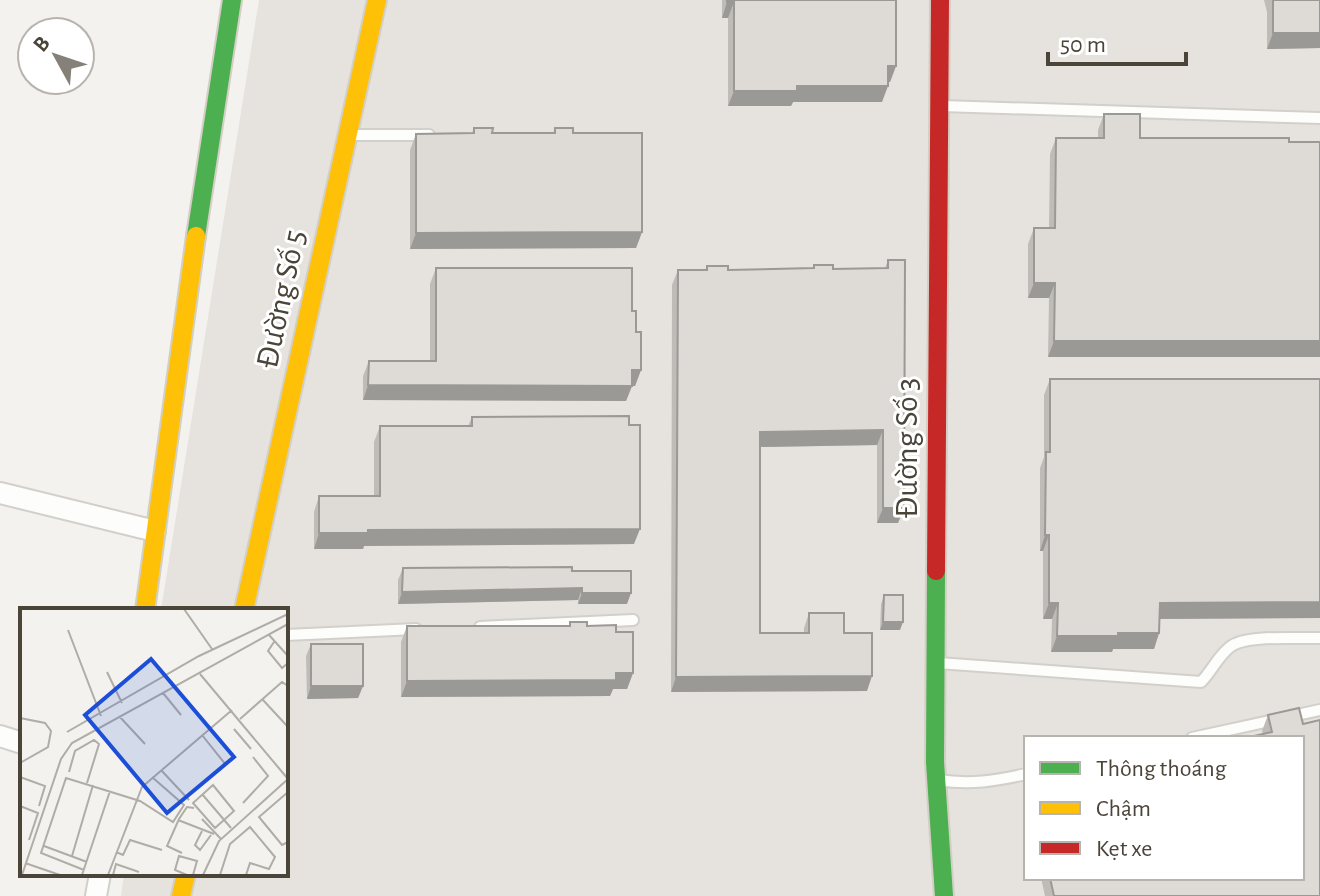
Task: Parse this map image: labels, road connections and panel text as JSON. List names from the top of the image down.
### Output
{
  "streets": {
    "street": ["Đường Số 5", "Đường Số 3"]
  },
  "legend": ["Thông thoáng", "Chậm", "Kẹt xe"],
  "scale_bar": "50 m",
  "north": "top left"
}
